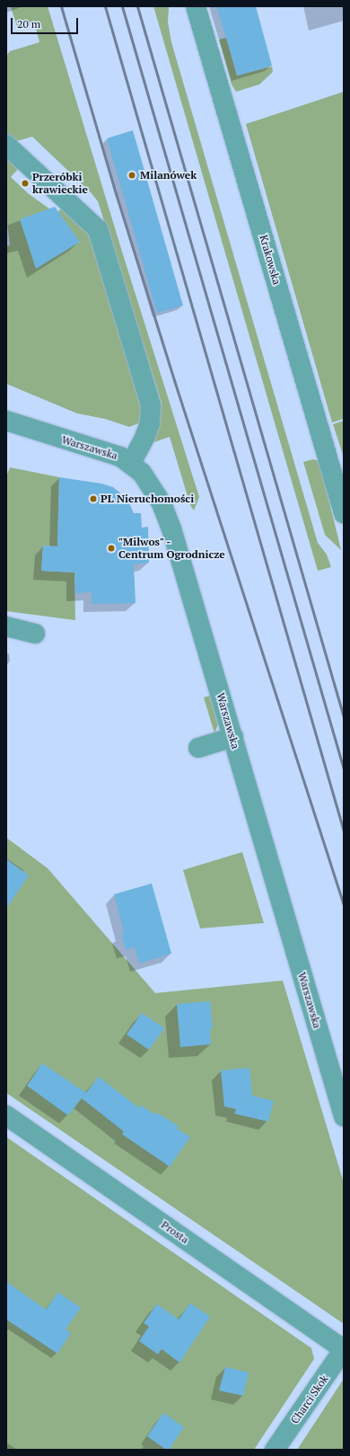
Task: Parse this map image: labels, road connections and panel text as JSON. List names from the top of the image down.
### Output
{
  "streets": {
    "street": [
      "Krakowska",
      "Warszawska",
      "Prosta",
      "Charci Skok"
    ]
  },
  "crossings": [
    ["Prosta", "Charci Skok"]
  ],
  "places": [
    "Milanówek",
    "Przeróbki krawieckie",
    "PL Nieruchomości",
    "\"Milwos\" - Centrum Ogrodnicze"
  ],
  "scale_bar": "20 m"
}
